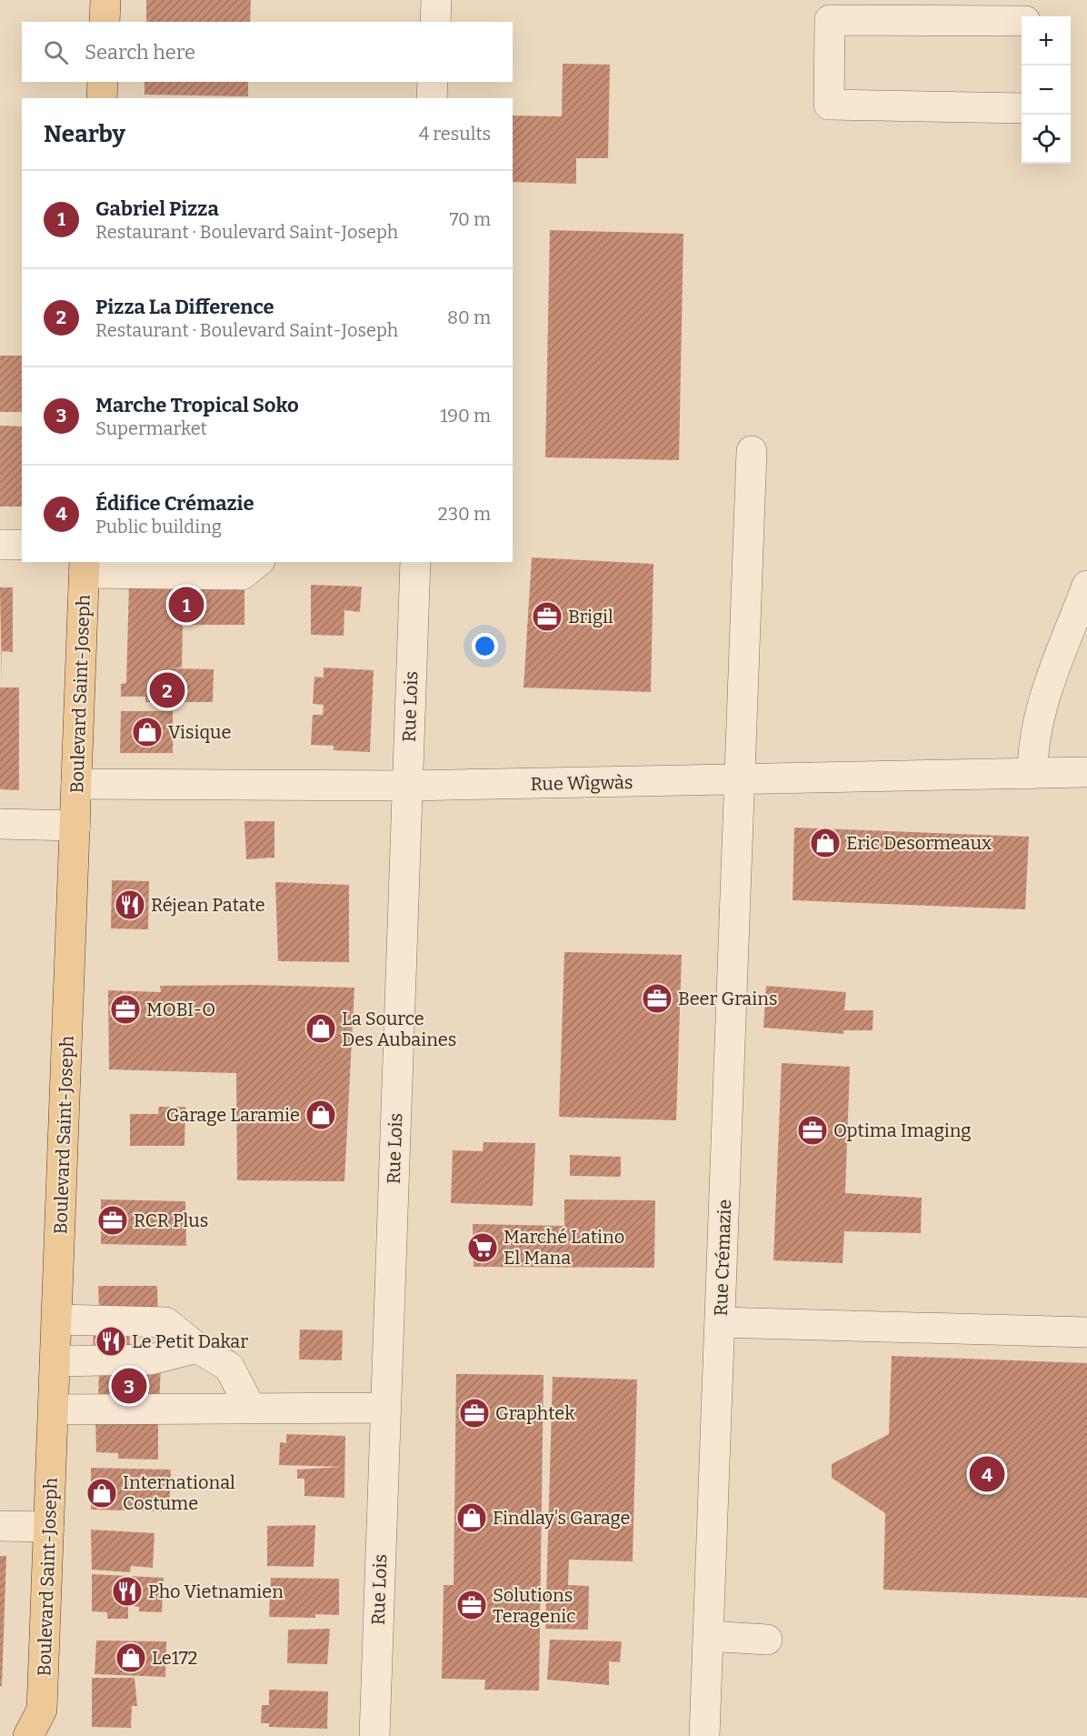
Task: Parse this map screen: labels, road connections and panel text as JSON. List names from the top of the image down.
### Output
{
  "streets": {
    "main road": ["Boulevard Saint-Joseph"],
    "street": ["Rue Lois", "Rue Wìgwàs", "Rue Crémazie"]
  },
  "crossings": [
    ["Boulevard Saint-Joseph", "Rue Wìgwàs"],
    ["Rue Lois", "Rue Wìgwàs"],
    ["Rue Wìgwàs", "Rue Crémazie"]
  ],
  "places": {
    "office": [
      "Brigil",
      "Beer Grains",
      "MOBI-O",
      "Optima Imaging",
      "RCR Plus",
      "Graphtek",
      "Solutions Teragenic"
    ],
    "shop": [
      "Visique",
      "Eric Desormeaux",
      "La Source Des Aubaines",
      "Garage Laramie",
      "International Costume",
      "Findlay's Garage",
      "Le172"
    ],
    "restaurant": ["Réjean Patate", "Le Petit Dakar", "Pho Vietnamien"],
    "supermarket": ["Marché Latino El Mana"]
  },
  "page": {
    "map_buttons": ["+", "−"],
    "search": "Search here",
    "heading": ["Nearby", "4 results"],
    "list": [
      {
        "mark": "1",
        "name": "Gabriel Pizza",
        "note": "Restaurant · Boulevard Saint-Joseph",
        "value": "70 m"
      },
      {
        "mark": "2",
        "name": "Pizza La Difference",
        "note": "Restaurant · Boulevard Saint-Joseph",
        "value": "80 m"
      },
      {
        "mark": "3",
        "name": "Marche Tropical Soko",
        "note": "Supermarket",
        "value": "190 m"
      },
      {
        "mark": "4",
        "name": "Édifice Crémazie",
        "note": "Public building",
        "value": "230 m"
      }
    ],
    "pins": [
      "1",
      "2",
      "3",
      "4"
    ]
  }
}
